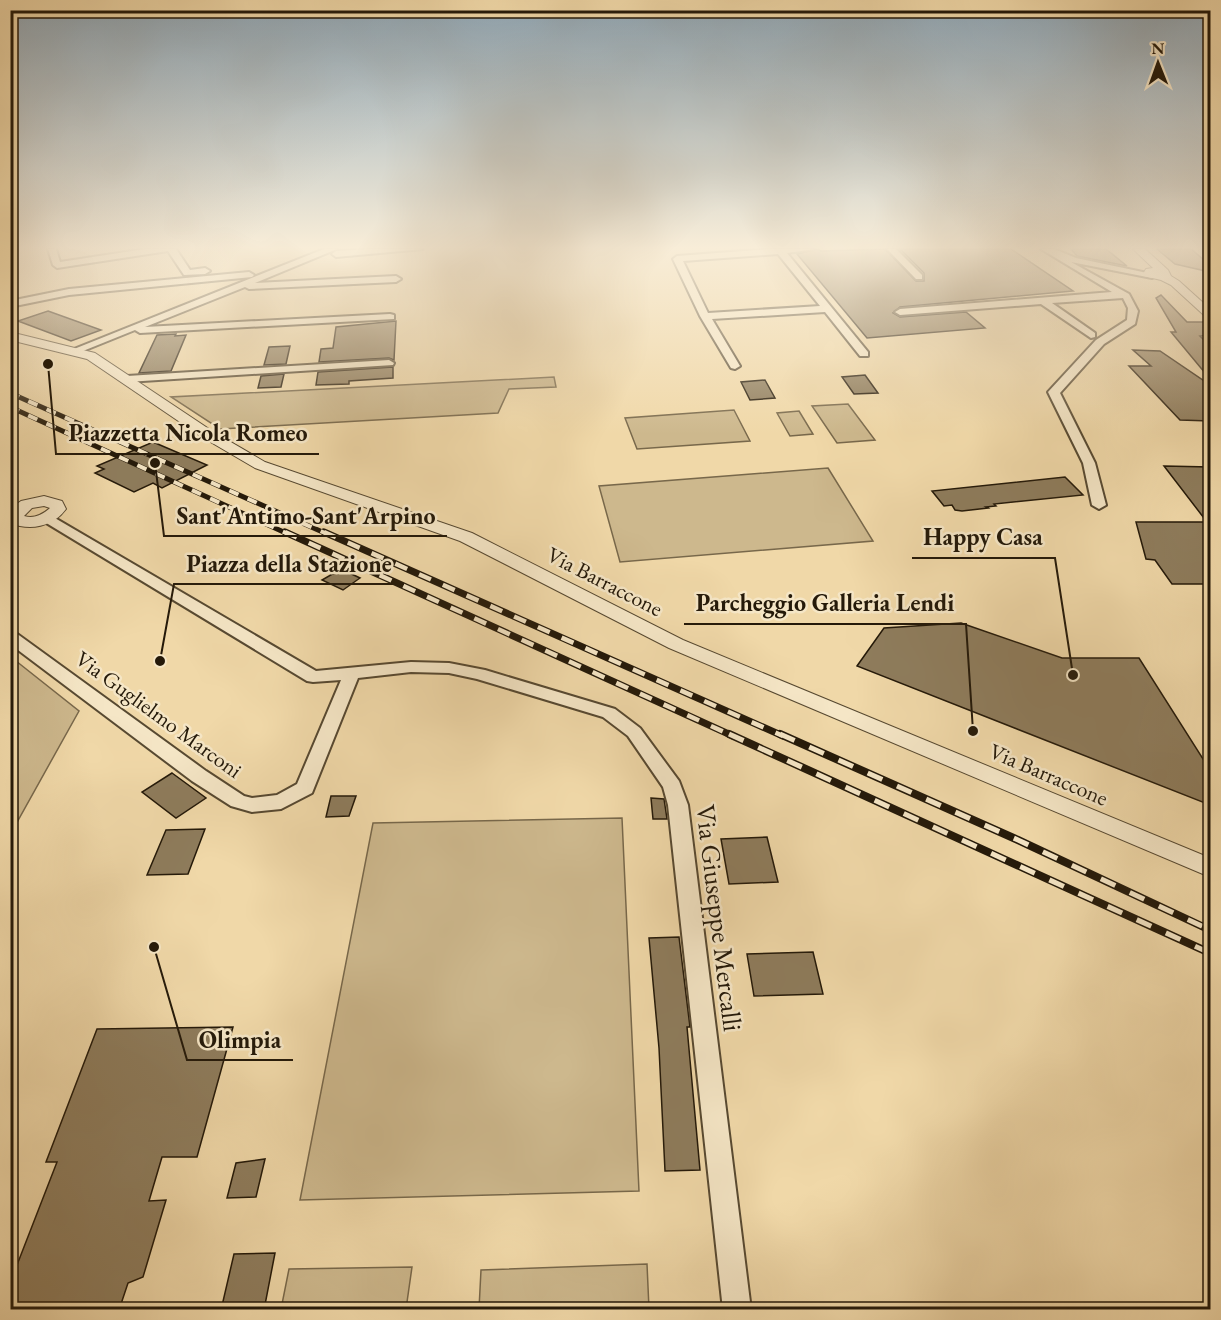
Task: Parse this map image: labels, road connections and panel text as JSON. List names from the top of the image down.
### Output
{
  "streets": {
    "street": ["Via Barraccone", "Via Guglielmo Marconi", "Via Giuseppe Mercalli"]
  },
  "crossings": [
    ["Via Guglielmo Marconi", "Via Giuseppe Mercalli"]
  ],
  "places": [
    "Piazzetta Nicola Romeo",
    "Sant'Antimo-Sant'Arpino",
    "Piazza della Stazione",
    "Happy Casa",
    "Parcheggio Galleria Lendi",
    "Olimpia"
  ],
  "north": "top"
}
